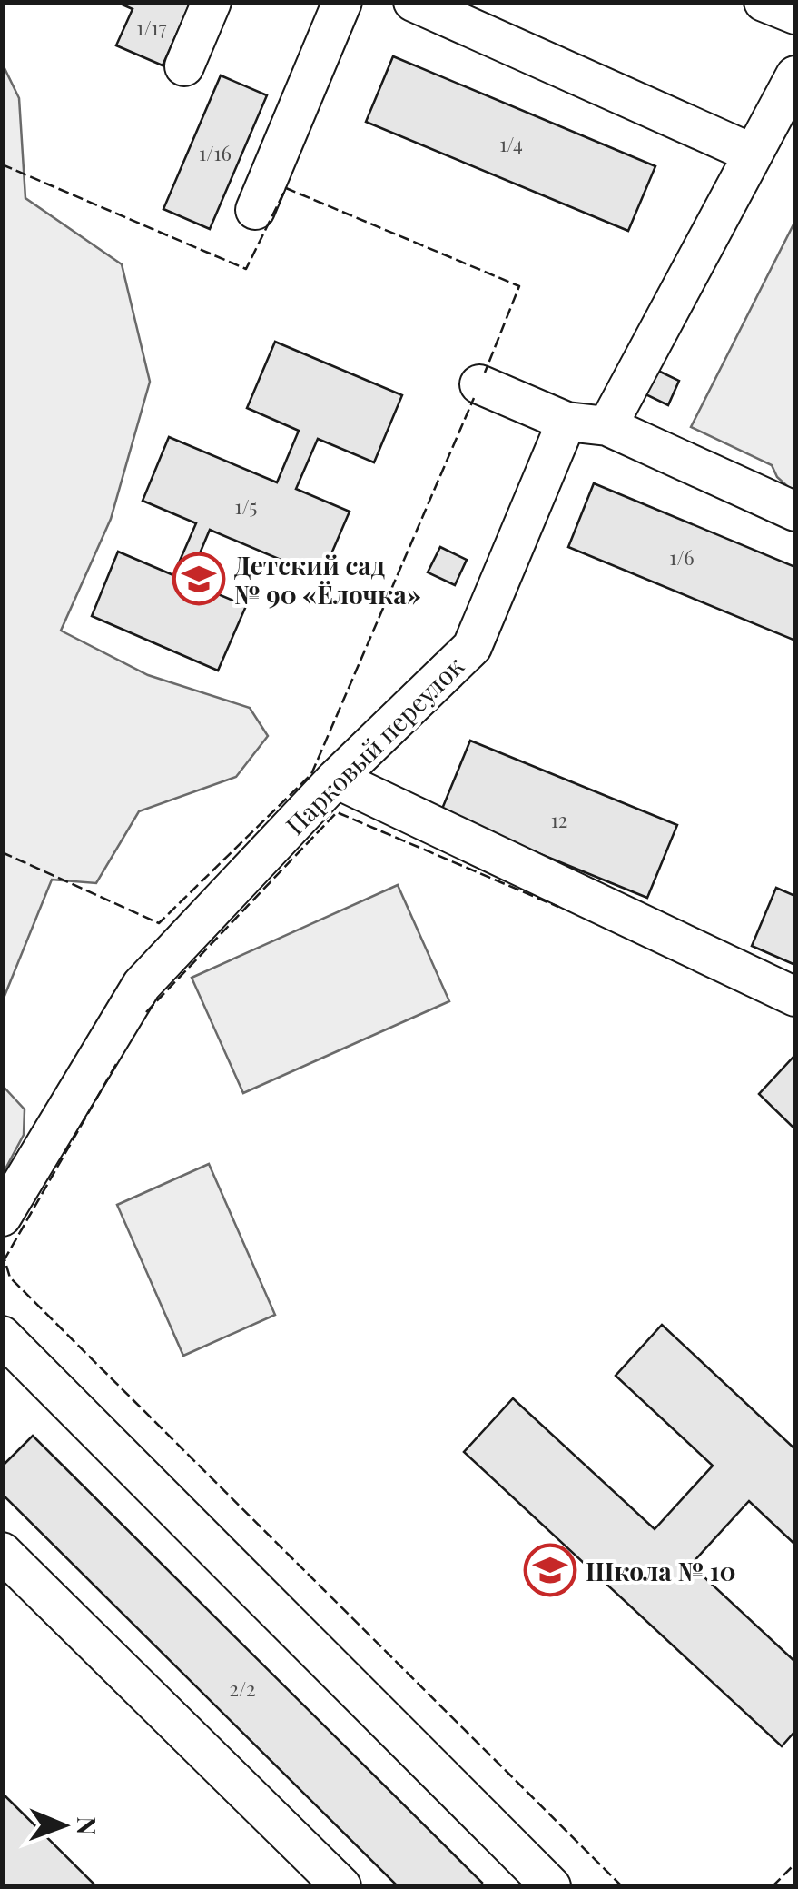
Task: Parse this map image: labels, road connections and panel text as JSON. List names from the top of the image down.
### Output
{
  "streets": {
    "lane": ["Парковый переулок"]
  },
  "places": {
    "school or university": ["Детский сад № 90 «Ёлочка»", "Школа № 10"]
  },
  "house_numbers": [
    "1/17",
    "1/4",
    "1/16",
    "1/5",
    "1/6",
    "12",
    "2/2"
  ],
  "north": "right"
}
